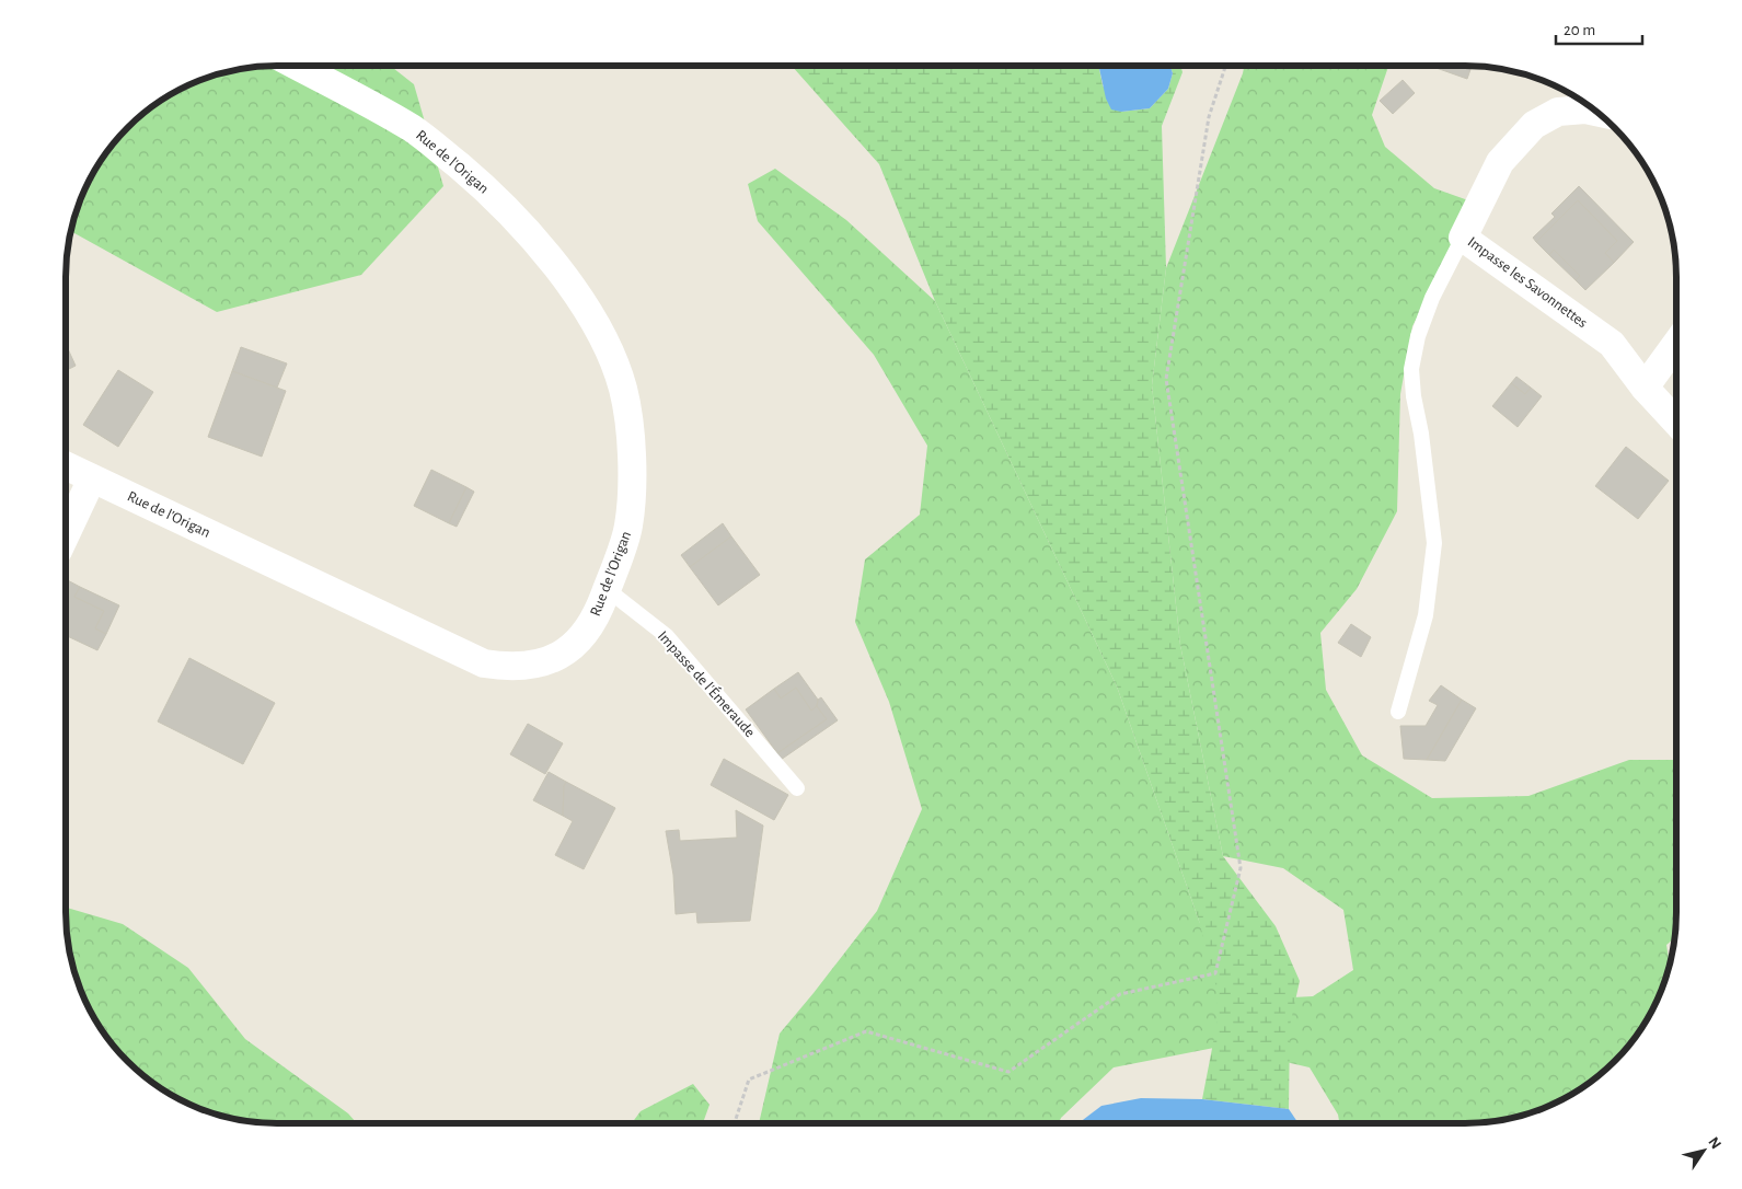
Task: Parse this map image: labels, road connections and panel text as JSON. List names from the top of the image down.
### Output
{
  "streets": {
    "street": ["Rue de l'Origan", "Impasse les Savonnettes"],
    "lane": ["Impasse de l'Émeraude"]
  },
  "crossings": [
    ["Rue de l'Origan", "Impasse de l'Émeraude"]
  ],
  "scale_bar": "20 m",
  "north": "top right"
}
